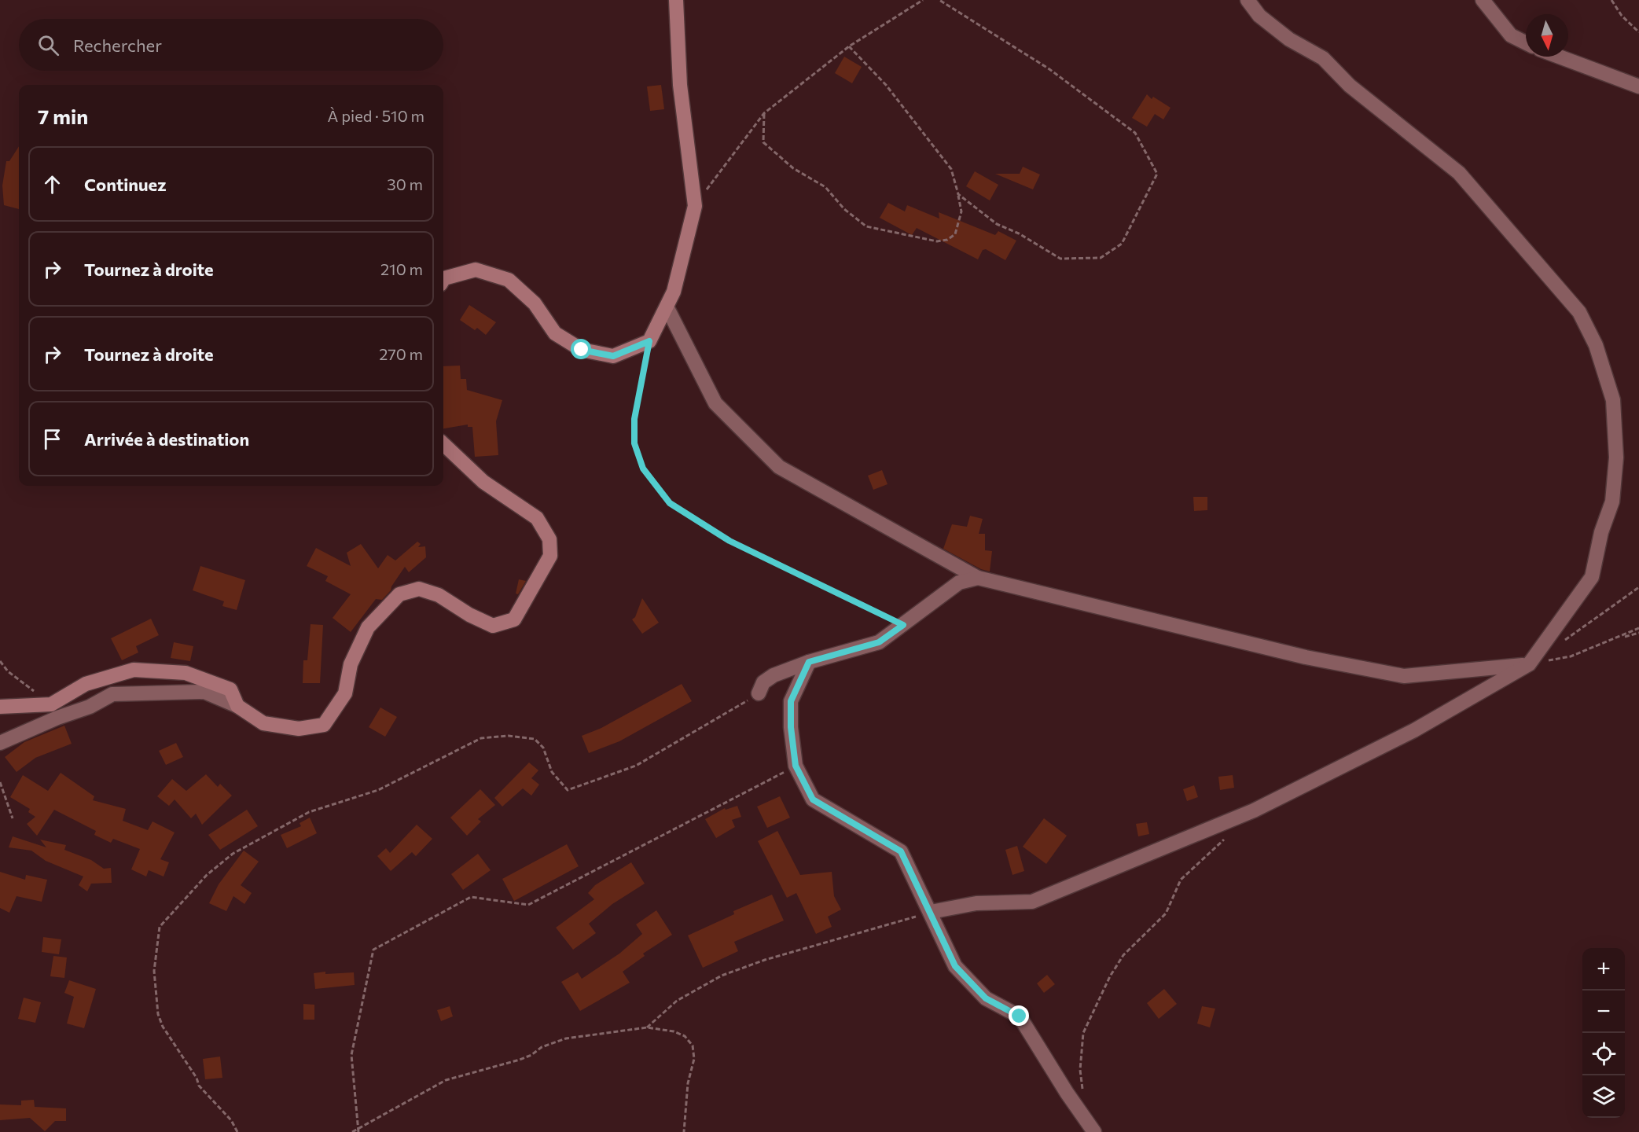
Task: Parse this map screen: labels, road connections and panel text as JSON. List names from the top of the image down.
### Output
{
  "north": "bottom",
  "page": {
    "search": "Rechercher",
    "heading": ["7 min", "À pied · 510 m"],
    "list": [
      ["Continuez", "30 m"],
      ["Tournez à droite", "210 m"],
      ["Tournez à droite", "270 m"],
      "Arrivée à destination"
    ],
    "map_buttons": ["+", "−"]
  }
}
